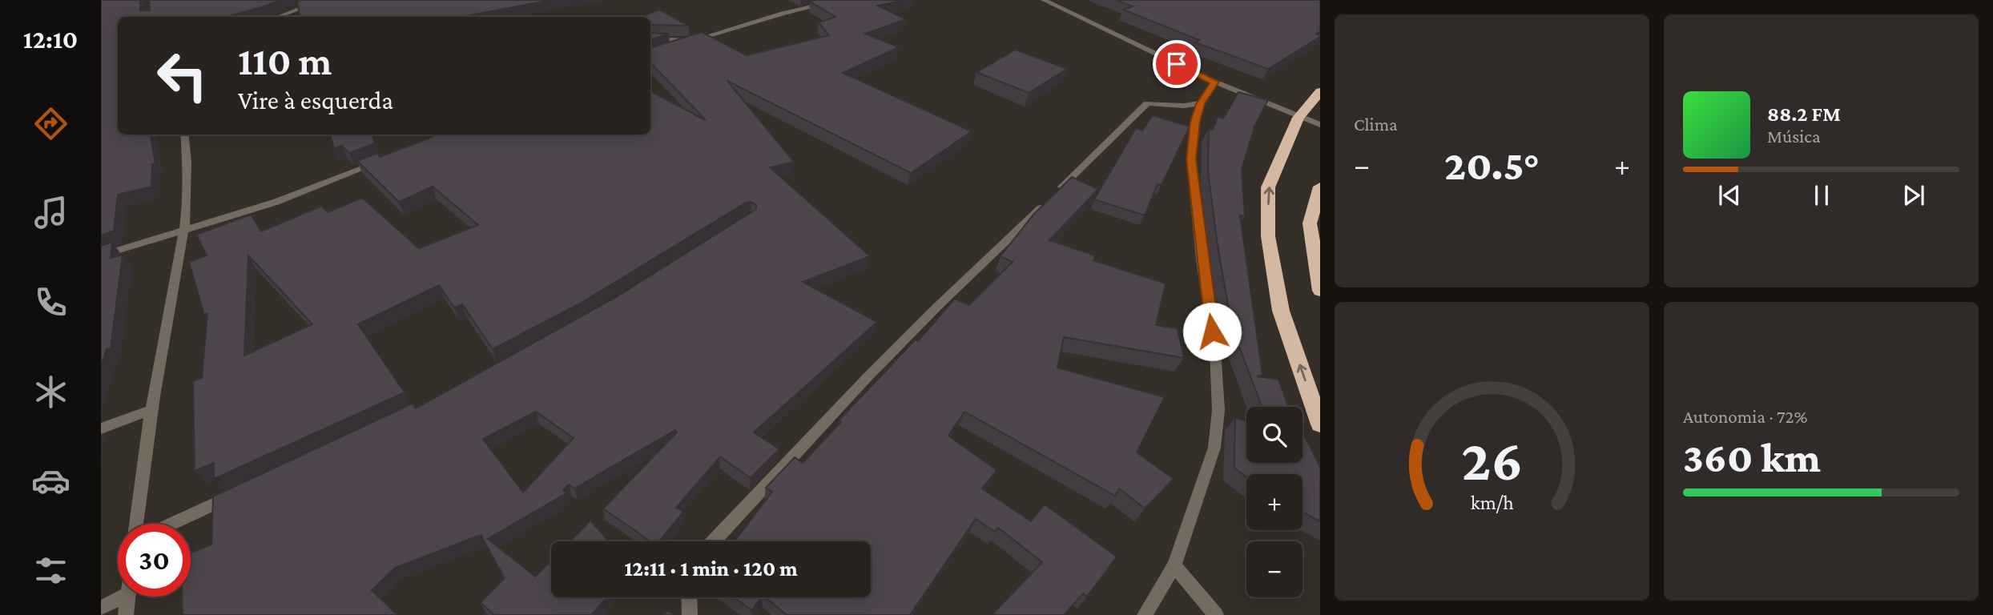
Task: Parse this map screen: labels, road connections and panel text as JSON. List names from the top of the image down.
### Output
{
  "page": {
    "tabs": "12:10",
    "tile": [
      "Clima",
      ["Autonomia · 72%", "360 km"]
    ],
    "turn": ["110 m", "Vire à esquerda"],
    "song": ["88.2 FM", "Música"],
    "heat": ["−", "20.5°", "+"],
    "map_buttons": ["+", "−"],
    "limit": "30",
    "trip": "12:11 · 1 min · 120 m",
    "gauge": ["26", "km/h"]
  }
}
